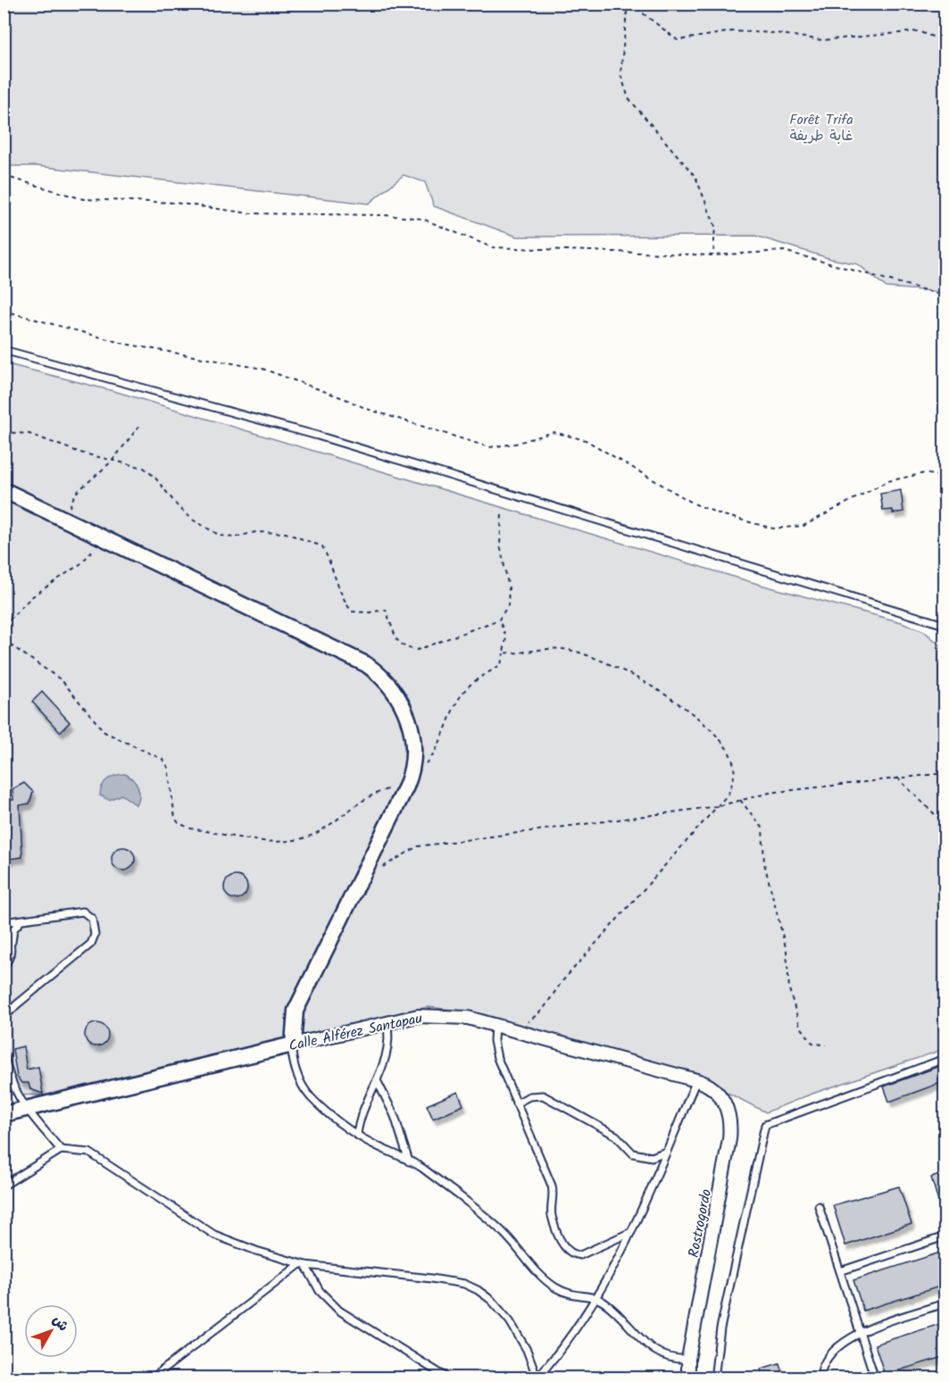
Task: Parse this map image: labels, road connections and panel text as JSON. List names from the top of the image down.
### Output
{
  "streets": {
    "street": ["Calle Alférez Santapau", "Rostrogordo"]
  },
  "crossings": [
    ["Calle Alférez Santapau", "Rostrogordo"]
  ],
  "parks": ["Forêt Trifa غابة طريفة"],
  "north": "top right"
}
